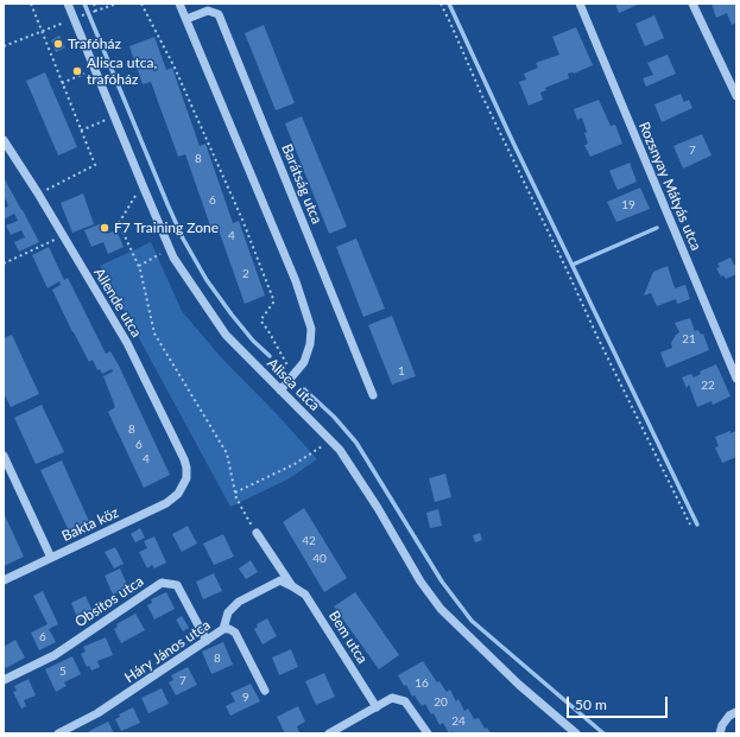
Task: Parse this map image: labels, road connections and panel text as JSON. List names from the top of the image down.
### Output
{
  "streets": {
    "street": [
      "Barátság utca",
      "Rozsnyay Mátyás utca",
      "Allende utca",
      "Alisca utca",
      "Bakta köz",
      "Obsitos utca",
      "Bem utca",
      "Háry János utca"
    ]
  },
  "crossings": [
    ["Allende utca", "Bakta köz"],
    ["Obsitos utca", "Háry János utca"]
  ],
  "places": ["Trafóház", "Alisca utca, trafóház", "F7 Training Zone"],
  "house_numbers": [
    "7",
    "8",
    "6",
    "19",
    "4",
    "2",
    "21",
    "1",
    "22",
    "8",
    "6",
    "4",
    "42",
    "40",
    "6",
    "8",
    "5",
    "7",
    "16",
    "9",
    "20",
    "24"
  ],
  "scale_bar": "50 m"
}
